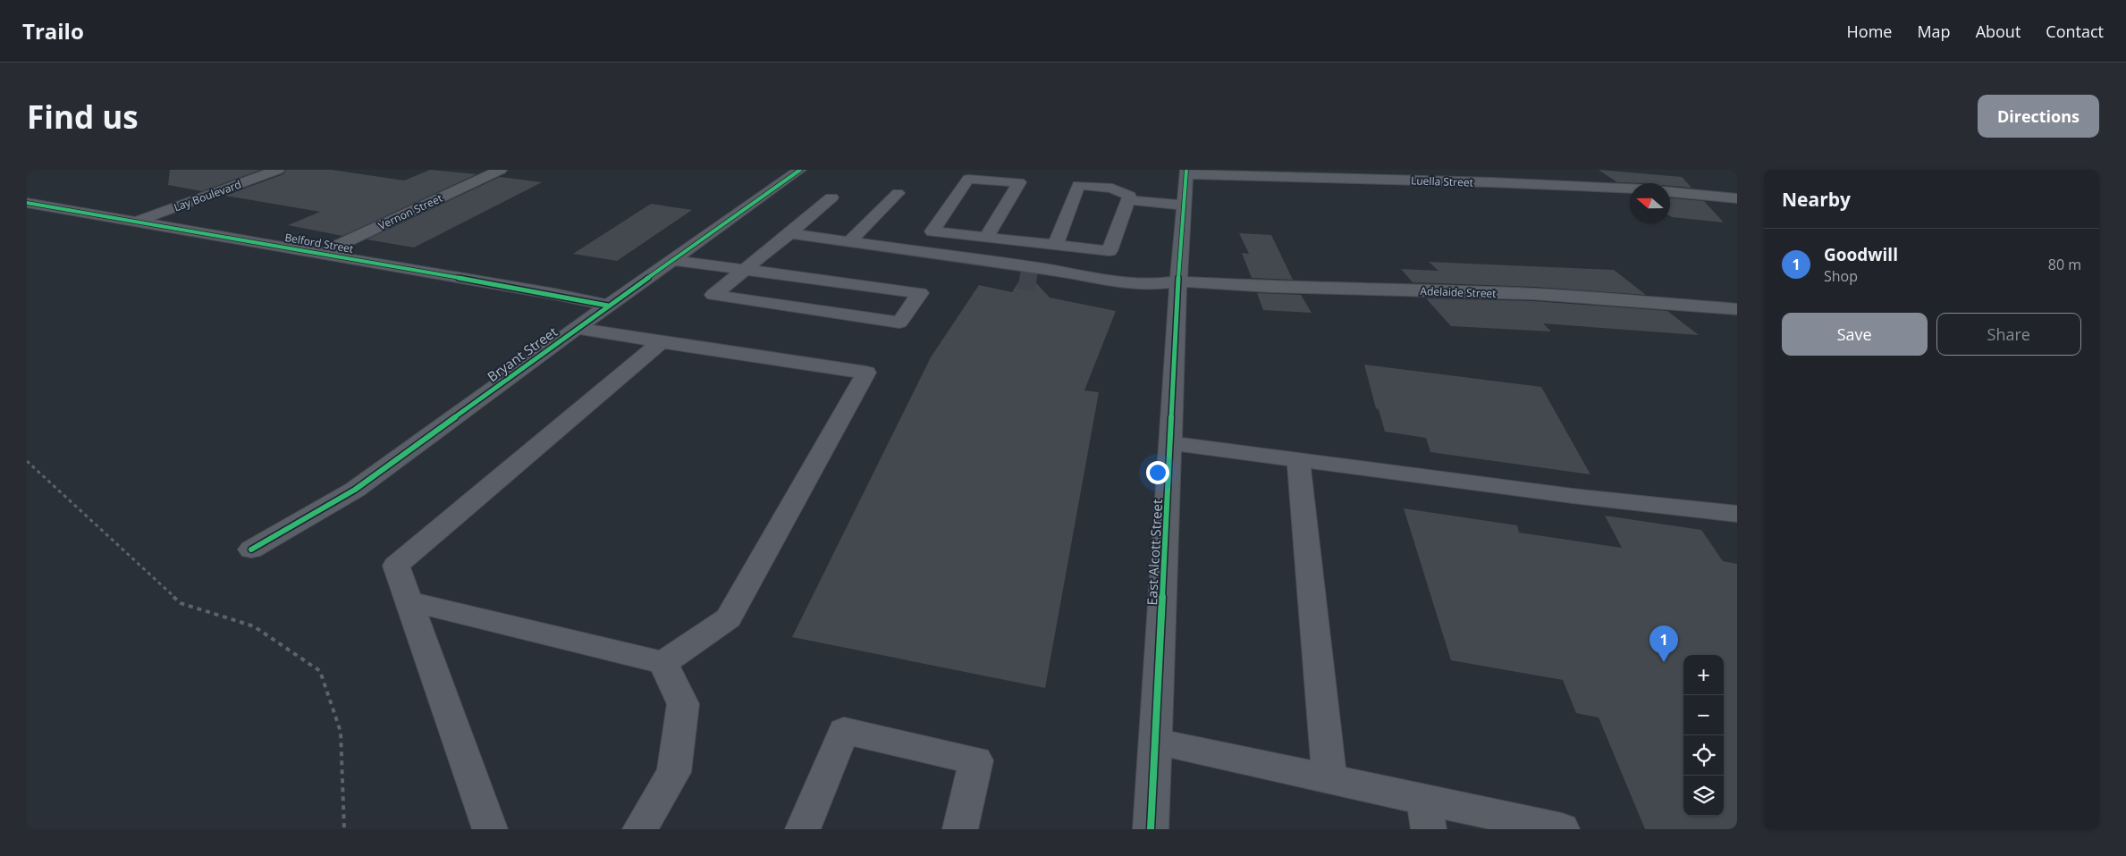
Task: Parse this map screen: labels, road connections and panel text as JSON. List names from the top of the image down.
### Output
{
  "streets": {
    "street": [
      "Luella Street",
      "Lay Boulevard",
      "Vernon Street",
      "Belford Street",
      "Adelaide Street",
      "Bryant Street",
      "East Alcott Street"
    ]
  },
  "crossings": [
    ["Luella Street", "East Alcott Street"],
    ["Lay Boulevard", "Belford Street"],
    ["Vernon Street", "Belford Street"],
    ["Belford Street", "Bryant Street"],
    ["Adelaide Street", "East Alcott Street"]
  ],
  "north": "left",
  "page": {
    "header": "Trailo",
    "nav": [
      "Home",
      "Map",
      "About",
      "Contact"
    ],
    "buttons": [
      "Directions",
      ["Save", "Share"]
    ],
    "title": "Find us",
    "heading": "Nearby",
    "list": [
      {
        "mark": "1",
        "name": "Goodwill",
        "note": "Shop",
        "value": "80 m"
      }
    ],
    "pins": "1",
    "map_buttons": ["+", "−"]
  }
}
